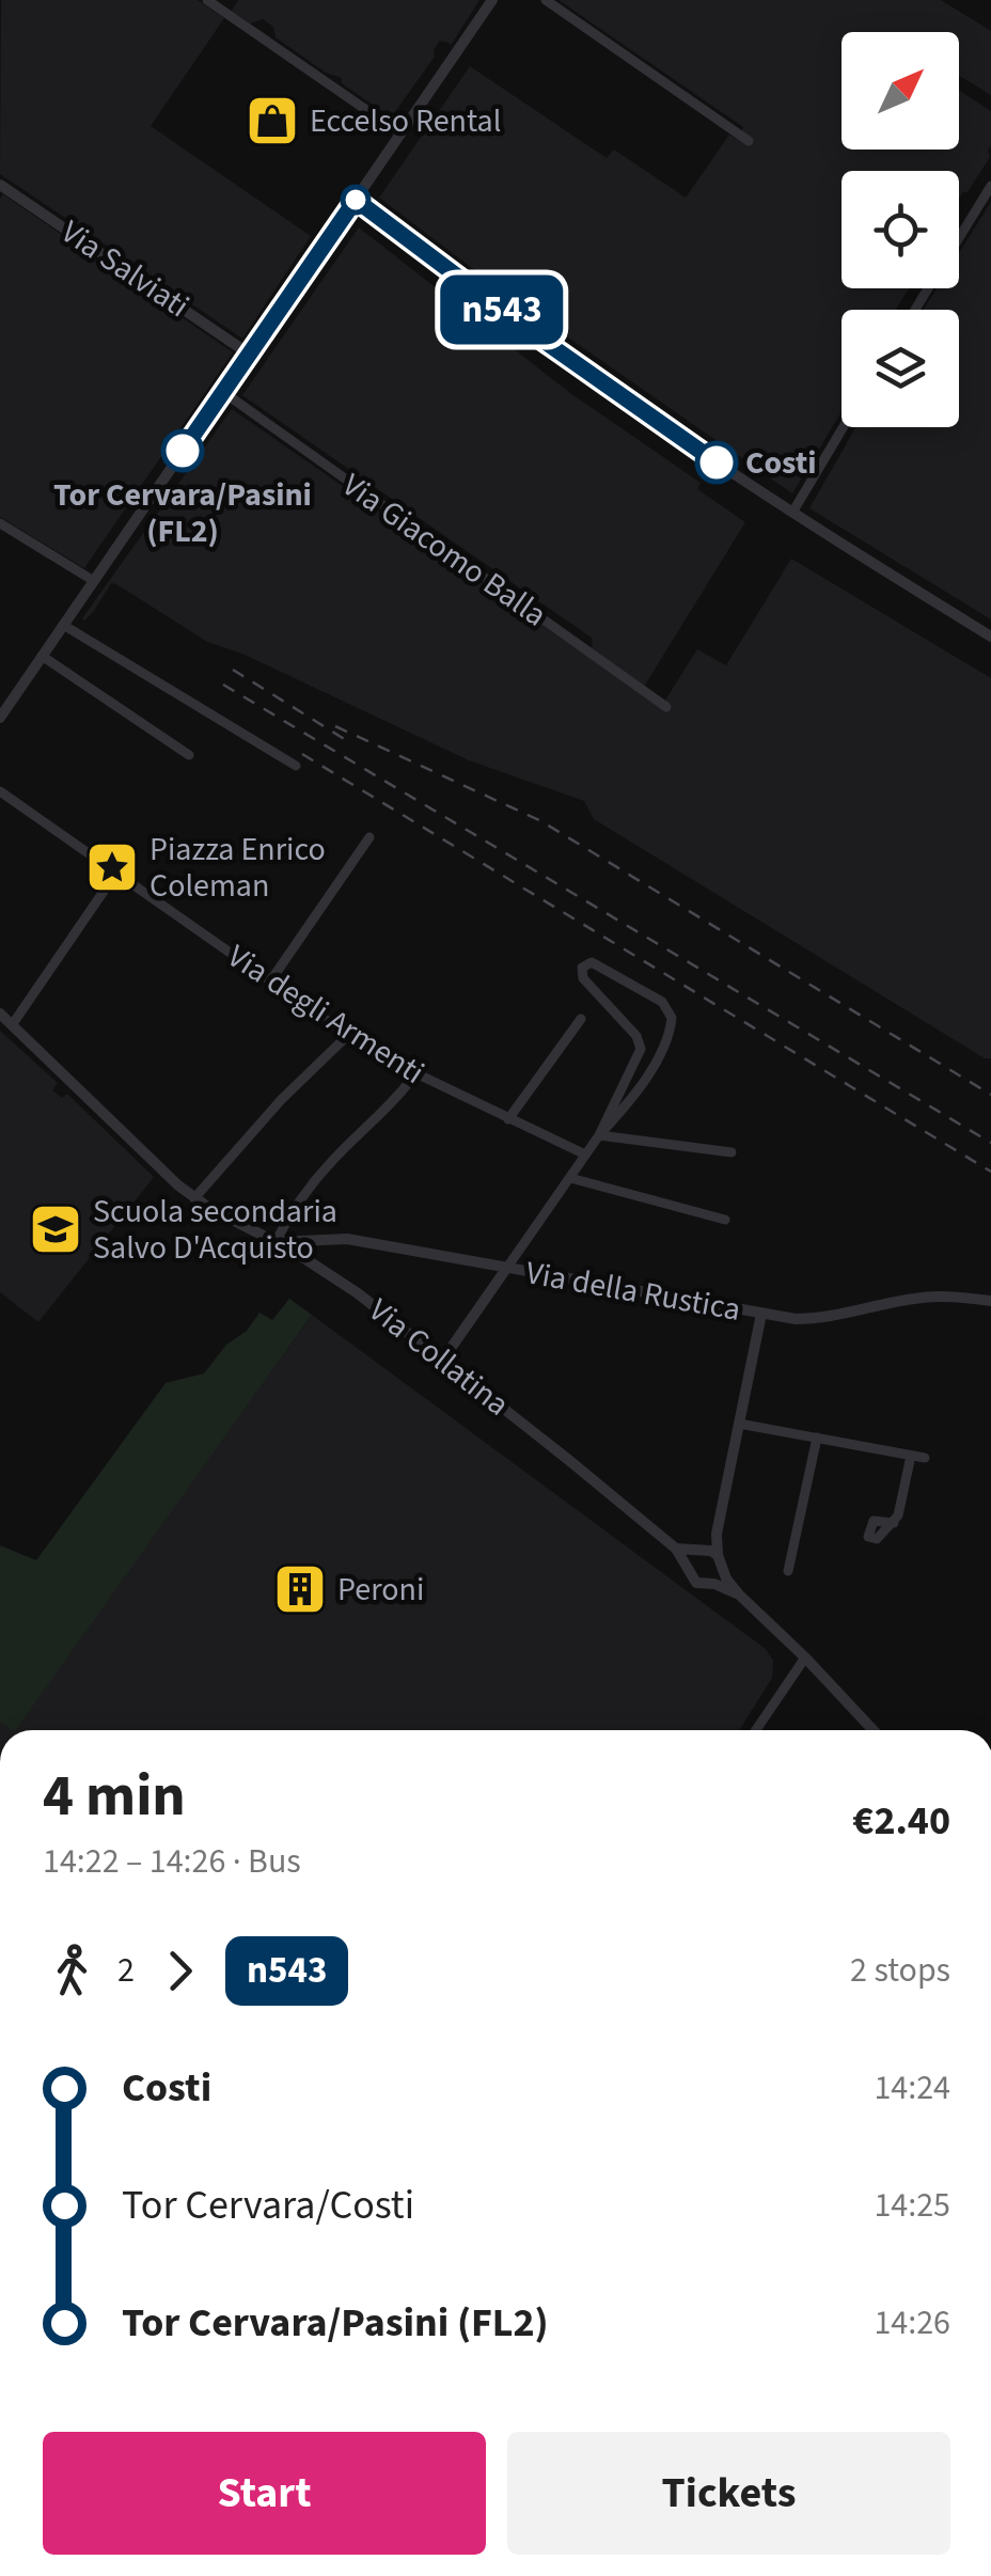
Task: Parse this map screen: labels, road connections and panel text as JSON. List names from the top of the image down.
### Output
{
  "streets": {
    "street": [
      "Via Salviati",
      "Via Giacomo Balla",
      "Via degli Armenti",
      "Via della Rustica",
      "Via Collatina"
    ]
  },
  "crossings": [
    ["Via della Rustica", "Via Collatina"]
  ],
  "places": {
    "shop": ["Eccelso Rental"],
    "other": ["Tor Cervara/Pasini (FL2)", "Costi"],
    "place": ["Piazza Enrico Coleman"],
    "school or university": ["Scuola secondaria Salvo D'Acquisto"],
    "building": ["Peroni"]
  },
  "lines": ["bus line n543"],
  "north": "top right",
  "page": {
    "on_map": "n543",
    "heading": ["4 min", "14:22 – 14:26 · Bus", "€2.40"],
    "legs": ["2", "n543", "2 stops"],
    "list": [
      {
        "name": "Costi",
        "value": "14:24"
      },
      {
        "name": "Tor Cervara/Costi",
        "value": "14:25"
      },
      {
        "name": "Tor Cervara/Pasini (FL2)",
        "value": "14:26"
      }
    ],
    "buttons": ["Start", "Tickets"]
  }
}
